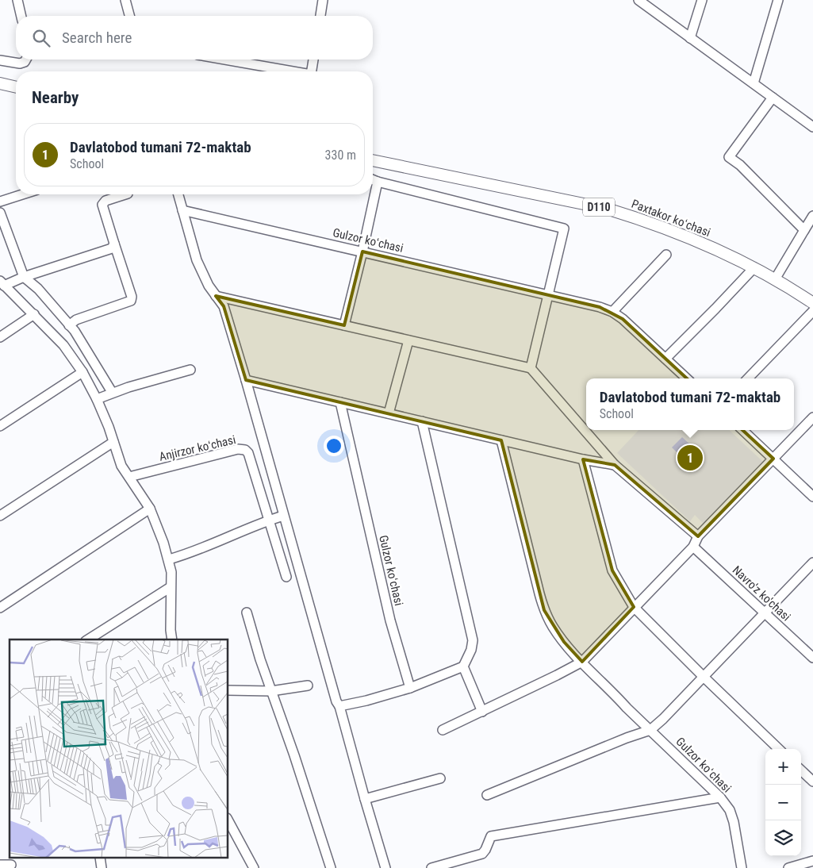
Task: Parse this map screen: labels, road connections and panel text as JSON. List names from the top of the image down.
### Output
{
  "streets": {
    "main road": ["D110", "Paxtakor koʻchasi"],
    "street": ["Gulzor koʻchasi", "Anjirzor koʻchasi", "Navro'z ko'chasi"]
  },
  "page": {
    "search": "Search here",
    "heading": "Nearby",
    "list": [
      {
        "mark": "1",
        "name": "Davlatobod tumani 72-maktab",
        "note": "School",
        "value": "330 m"
      }
    ],
    "popup": ["Davlatobod tumani 72-maktab", "School"],
    "pins": "1",
    "map_buttons": ["+", "−"]
  }
}
